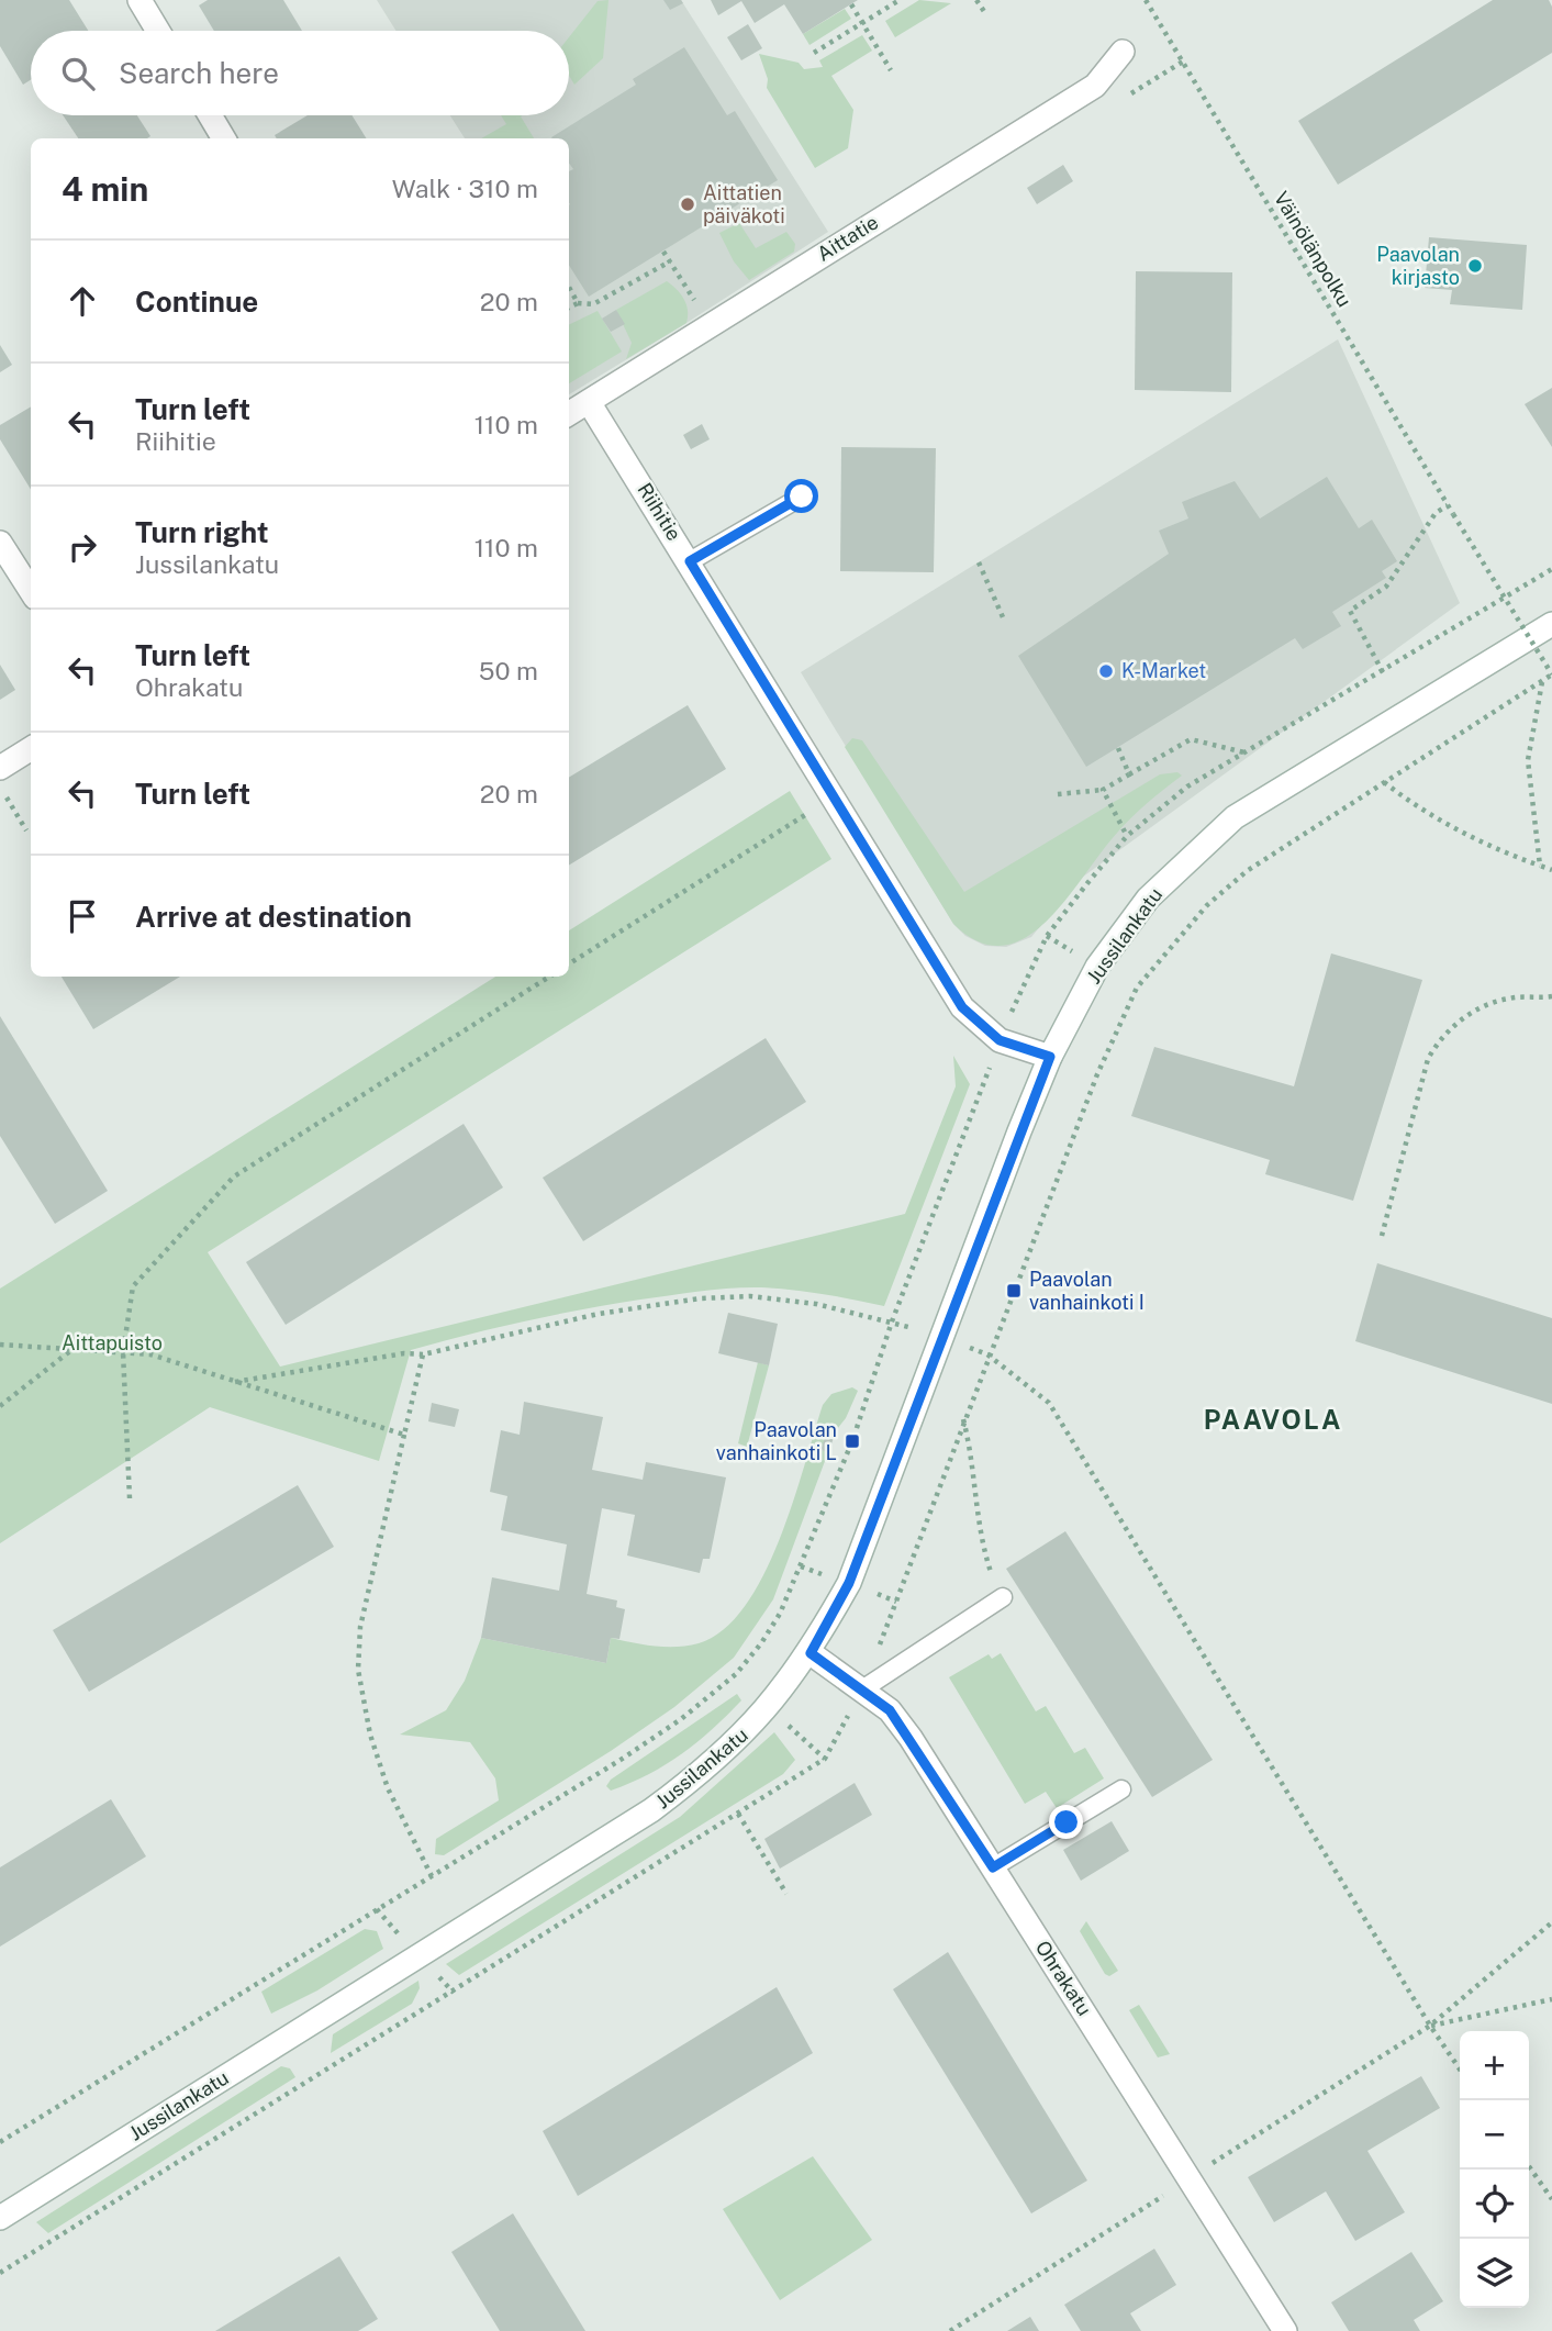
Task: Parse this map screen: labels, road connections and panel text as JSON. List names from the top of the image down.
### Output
{
  "streets": {
    "street": [
      "Aittatie",
      "Riihitie",
      "Jussilankatu",
      "Ohrakatu"
    ],
    "path": ["Väinölänpolku"]
  },
  "crossings": [
    ["Aittatie", "Riihitie"],
    ["Riihitie", "Jussilankatu"],
    ["Jussilankatu", "Ohrakatu"]
  ],
  "districts": ["PAAVOLA"],
  "parks": ["Aittapuisto"],
  "places": {
    "other": ["Aittatien päiväkoti", "Paavolan kirjasto", "K-Market"],
    "transit": ["Paavolan vanhainkoti I", "Paavolan vanhainkoti L"]
  },
  "page": {
    "search": "Search here",
    "heading": ["4 min", "Walk · 310 m"],
    "list": [
      ["Continue", "20 m"],
      ["Turn left", "Riihitie", "110 m"],
      ["Turn right", "Jussilankatu", "110 m"],
      ["Turn left", "Ohrakatu", "50 m"],
      ["Turn left", "20 m"],
      "Arrive at destination"
    ],
    "map_buttons": ["+", "−"]
  }
}
